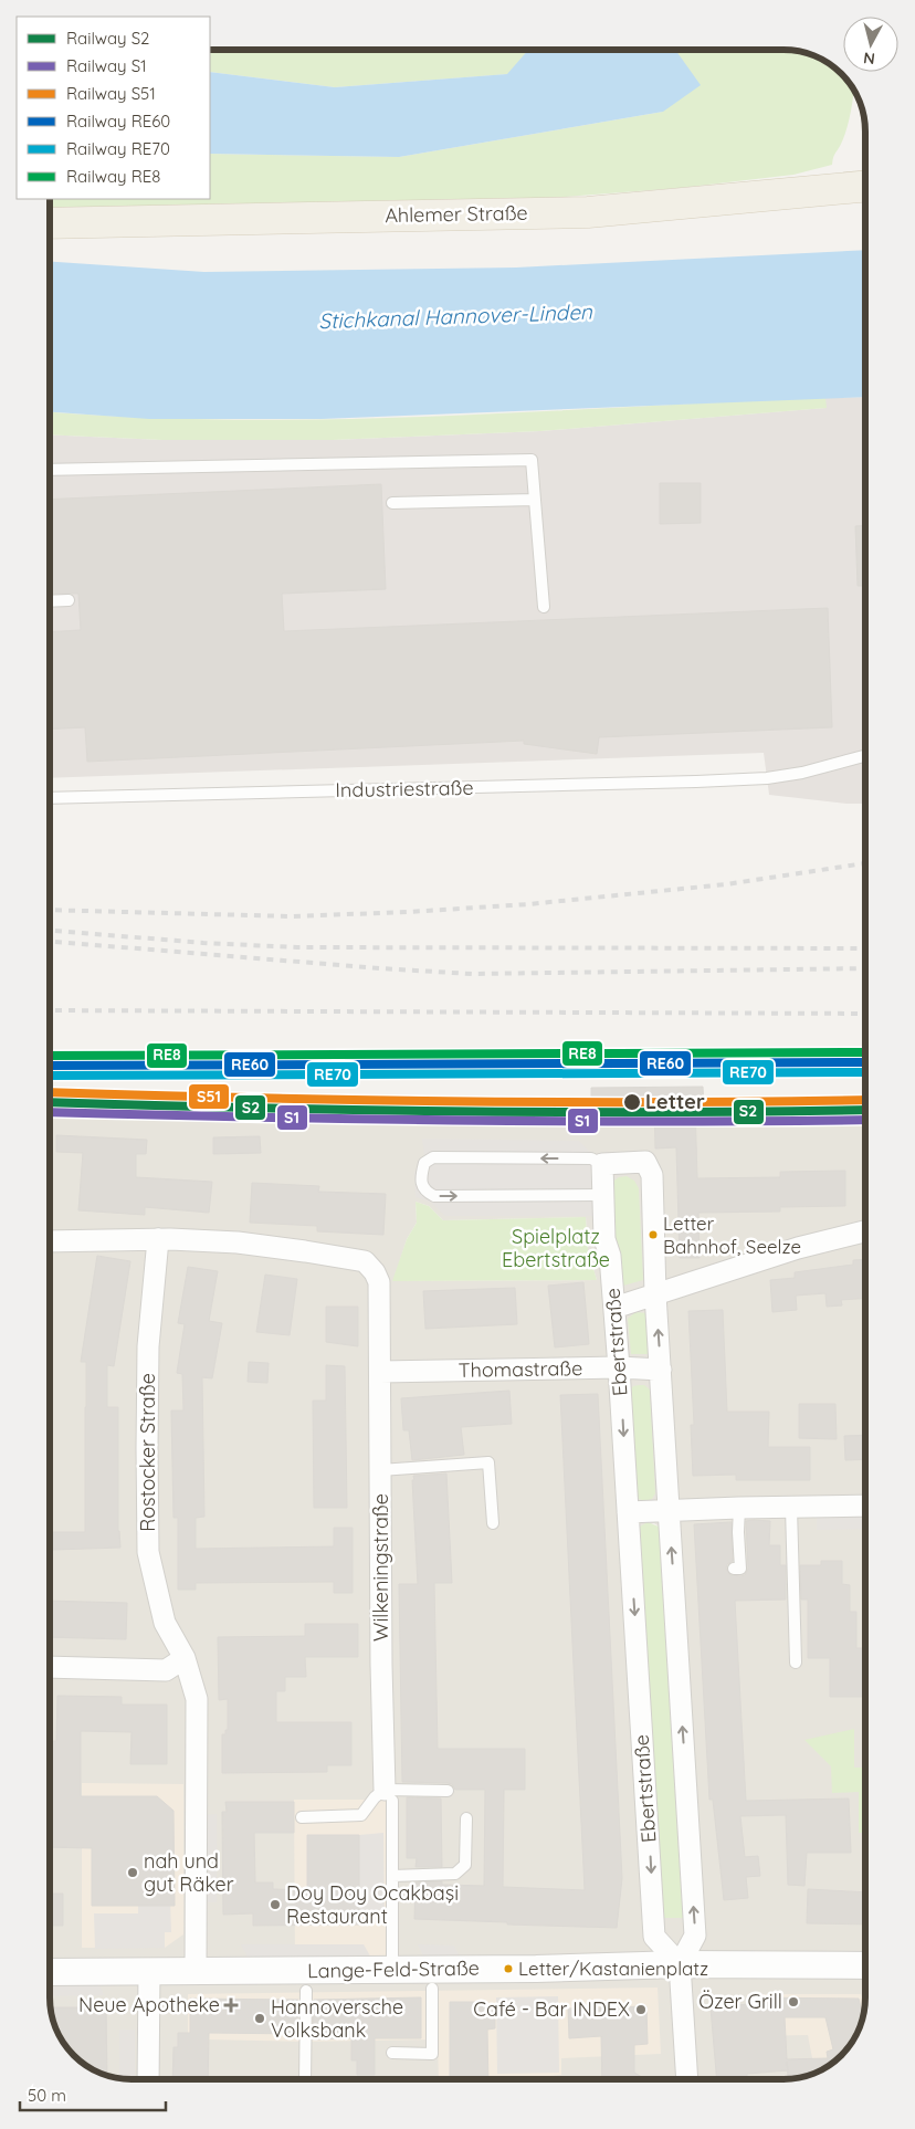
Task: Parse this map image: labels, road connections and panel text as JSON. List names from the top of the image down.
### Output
{
  "streets": {
    "main road": ["Ahlemer Straße"],
    "street": [
      "Ebertstraße",
      "Thomastraße",
      "Rostocker Straße",
      "Wilkeningstraße",
      "Lange-Feld-Straße"
    ],
    "lane": ["Industriestraße"]
  },
  "crossings": [
    ["Ebertstraße", "Thomastraße"],
    ["Ebertstraße", "Lange-Feld-Straße"],
    ["Thomastraße", "Wilkeningstraße"],
    ["Rostocker Straße", "Wilkeningstraße"],
    ["Rostocker Straße", "Lange-Feld-Straße"],
    ["Wilkeningstraße", "Lange-Feld-Straße"]
  ],
  "water": ["Stichkanal Hannover-Linden"],
  "parks": ["Spielplatz Ebertstraße"],
  "places": {
    "other": [
      "Letter",
      "Letter Bahnhof, Seelze",
      "nah und gut Räker",
      "Doy Doy Ocakbaşi Restaurant",
      "Letter/Kastanienplatz",
      "Özer Grill",
      "Café - Bar INDEX",
      "Hannoversche Volksbank"
    ],
    "health": ["Neue Apotheke"]
  },
  "lines": [
    "rail line RE8",
    "rail line RE60",
    "rail line RE70",
    "rail line S51",
    "rail line S2",
    "rail line S1"
  ],
  "legend": [
    "Railway S2",
    "Railway S1",
    "Railway S51",
    "Railway RE60",
    "Railway RE70",
    "Railway RE8"
  ],
  "scale_bar": "50 m",
  "north": "bottom"
}
